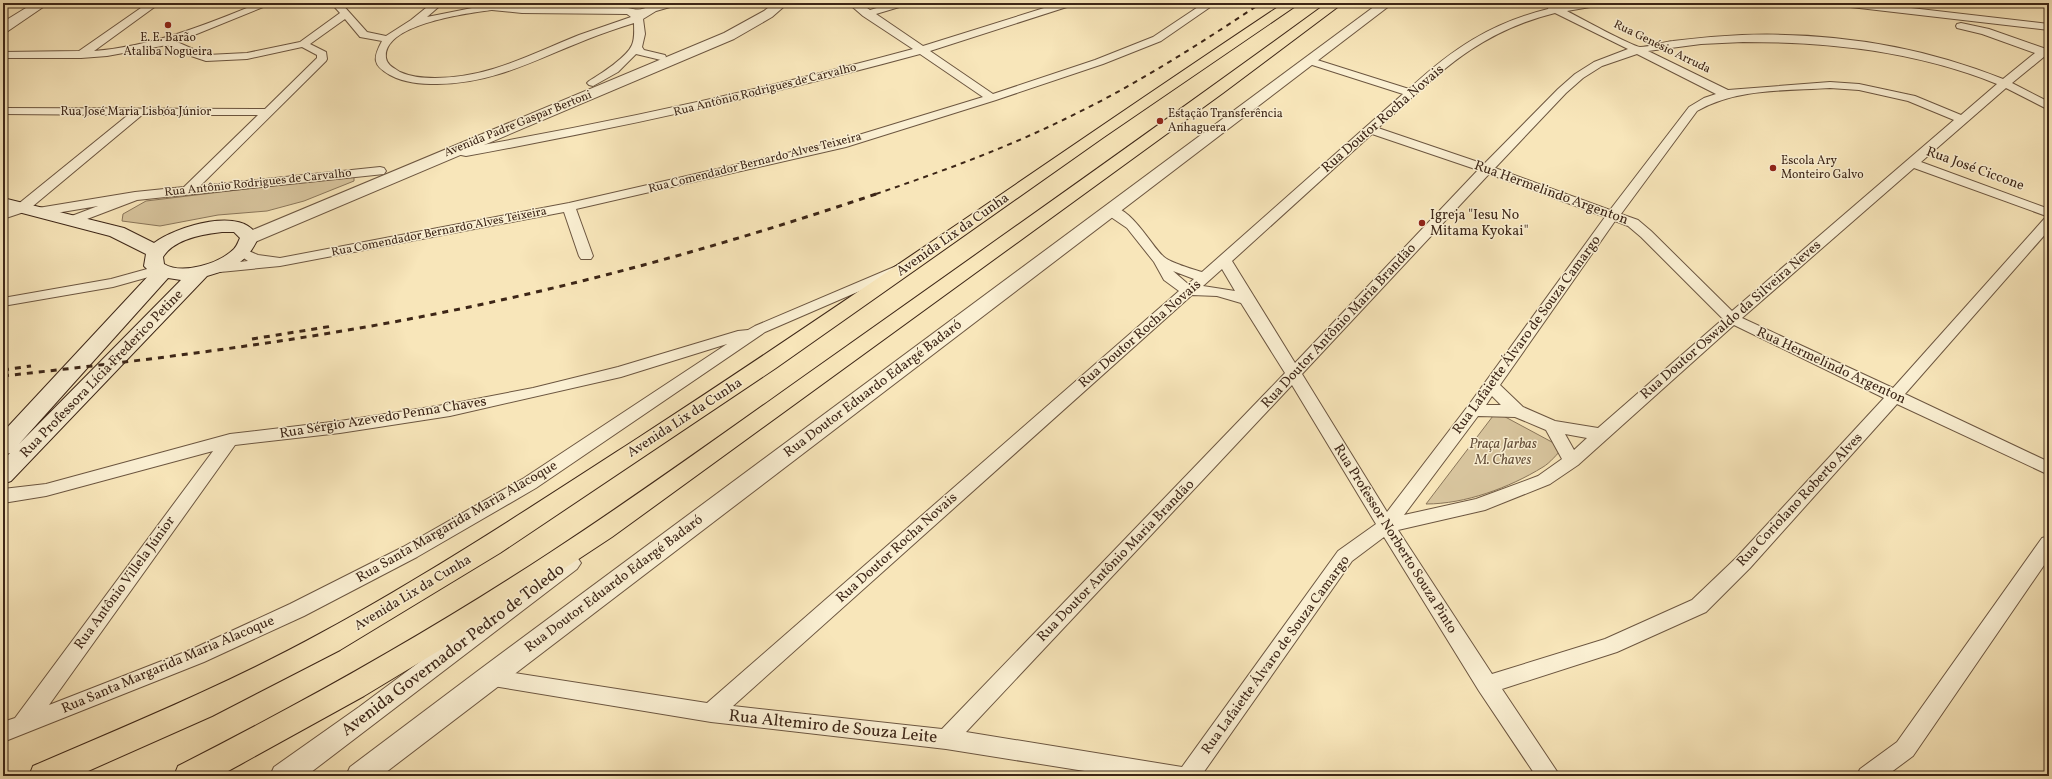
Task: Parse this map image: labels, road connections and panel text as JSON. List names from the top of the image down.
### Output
{
  "streets": {
    "highway": ["Avenida Lix da Cunha"],
    "main road": ["Rua Professora Lícia Frederico Petine"],
    "street": [
      "Rua Genésio Arruda",
      "Rua Antônio Rodrigues de Carvalho",
      "Rua José Maria Lisbóa Júnior",
      "Rua Doutor Rocha Novais",
      "Avenida Padre Gaspar Bertoni",
      "Rua Comendador Bernardo Alves Teixeira",
      "Rua José Ciccone",
      "Rua Hermelindo Argenton",
      "Rua Doutor Oswaldo da Silveira Neves",
      "Rua Doutor Antônio Maria Brandão",
      "Rua Lafaiette Álvaro de Souza Camargo",
      "Rua Doutor Eduardo Edargé Badaró",
      "Rua Sérgio Azevedo Penna Chaves",
      "Rua Coriolano Roberto Alves",
      "Rua Santa Margarida Maria Alacoque",
      "Rua Professor Norberto Souza Pinto",
      "Rua Antônio Villela Júnior",
      "Avenida Governador Pedro de Toledo",
      "Rua Altemiro de Souza Leite"
    ]
  },
  "crossings": [
    ["Rua Genésio Arruda", "Rua Doutor Rocha Novais"],
    ["Rua Genésio Arruda", "Rua Doutor Antônio Maria Brandão"],
    ["Rua Genésio Arruda", "Rua Lafaiette Álvaro de Souza Camargo"],
    ["Rua Antônio Rodrigues de Carvalho", "Avenida Padre Gaspar Bertoni"],
    ["Rua Doutor Rocha Novais", "Rua Hermelindo Argenton"],
    ["Rua Doutor Rocha Novais", "Rua Professor Norberto Souza Pinto"],
    ["Rua Doutor Rocha Novais", "Rua Altemiro de Souza Leite"],
    ["Avenida Padre Gaspar Bertoni", "Rua Comendador Bernardo Alves Teixeira"],
    ["Rua Comendador Bernardo Alves Teixeira", "Rua Professora Lícia Frederico Petine"],
    ["Rua José Ciccone", "Rua Doutor Oswaldo da Silveira Neves"],
    ["Rua Hermelindo Argenton", "Rua Doutor Oswaldo da Silveira Neves"],
    ["Rua Hermelindo Argenton", "Rua Doutor Antônio Maria Brandão"],
    ["Rua Hermelindo Argenton", "Rua Lafaiette Álvaro de Souza Camargo"],
    ["Rua Hermelindo Argenton", "Rua Coriolano Roberto Alves"],
    ["Avenida Lix da Cunha", "Rua Santa Margarida Maria Alacoque"],
    ["Rua Doutor Oswaldo da Silveira Neves", "Rua Doutor Antônio Maria Brandão"],
    ["Rua Doutor Oswaldo da Silveira Neves", "Rua Lafaiette Álvaro de Souza Camargo"],
    ["Rua Doutor Oswaldo da Silveira Neves", "Rua Professor Norberto Souza Pinto"],
    ["Rua Doutor Antônio Maria Brandão", "Rua Professor Norberto Souza Pinto"],
    ["Rua Doutor Antônio Maria Brandão", "Rua Altemiro de Souza Leite"],
    ["Rua Lafaiette Álvaro de Souza Camargo", "Rua Professor Norberto Souza Pinto"],
    ["Rua Doutor Eduardo Edargé Badaró", "Rua Altemiro de Souza Leite"],
    ["Rua Sérgio Azevedo Penna Chaves", "Rua Santa Margarida Maria Alacoque"],
    ["Rua Sérgio Azevedo Penna Chaves", "Rua Antônio Villela Júnior"],
    ["Rua Coriolano Roberto Alves", "Rua Professor Norberto Souza Pinto"],
    ["Rua Santa Margarida Maria Alacoque", "Rua Antônio Villela Júnior"]
  ],
  "parks": ["Praça Jarbas M. Chaves"],
  "places": [
    "E. E. Barão Ataliba Nogueira",
    "Estação Transferência Anhaguera",
    "Escola Ary Monteiro Galvo",
    "Igreja \"Iesu No Mitama Kyokai\""
  ]
}
